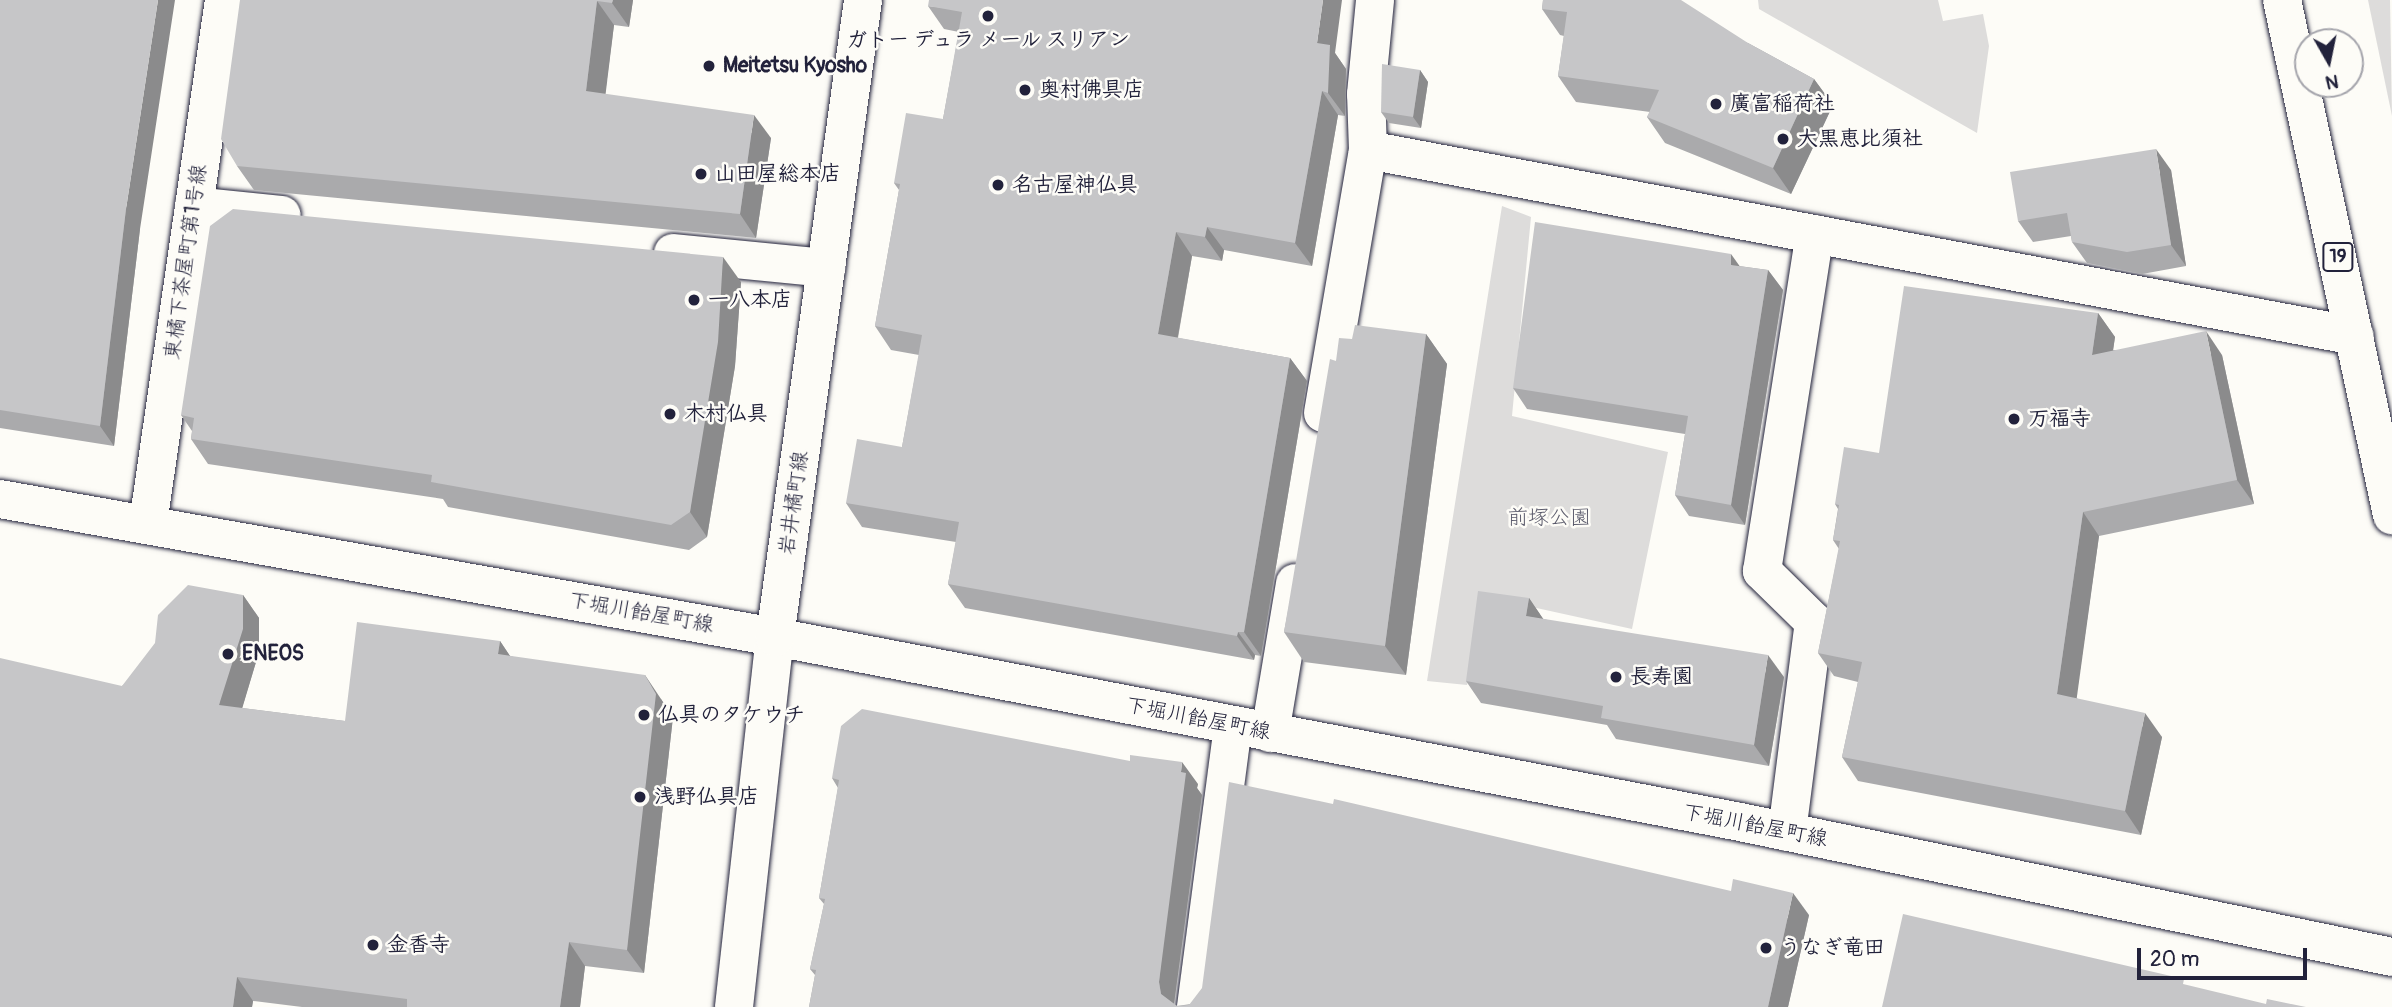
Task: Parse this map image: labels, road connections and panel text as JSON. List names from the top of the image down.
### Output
{
  "streets": {
    "main road": [
      "19",
      "東橘下茶屋町第1号線",
      "岩井橘町線",
      "下堀川飴屋町線"
    ]
  },
  "crossings": [
    ["東橘下茶屋町第1号線", "下堀川飴屋町線"],
    ["岩井橘町線", "下堀川飴屋町線"]
  ],
  "parks": ["前塚公園"],
  "places": [
    "ガトー デュラ メール スリアン",
    "Meitetsu Kyosho",
    "奥村佛具店",
    "廣富稲荷社",
    "大黒恵比須社",
    "山田屋総本店",
    "名古屋神仏具",
    "一八本店",
    "木村仏具",
    "万福寺",
    "ENEOS",
    "長寿園",
    "仏具のタケウチ",
    "浅野仏具店",
    "金香寺",
    "うなぎ竜田"
  ],
  "scale_bar": "20 m",
  "north": "bottom"
}
